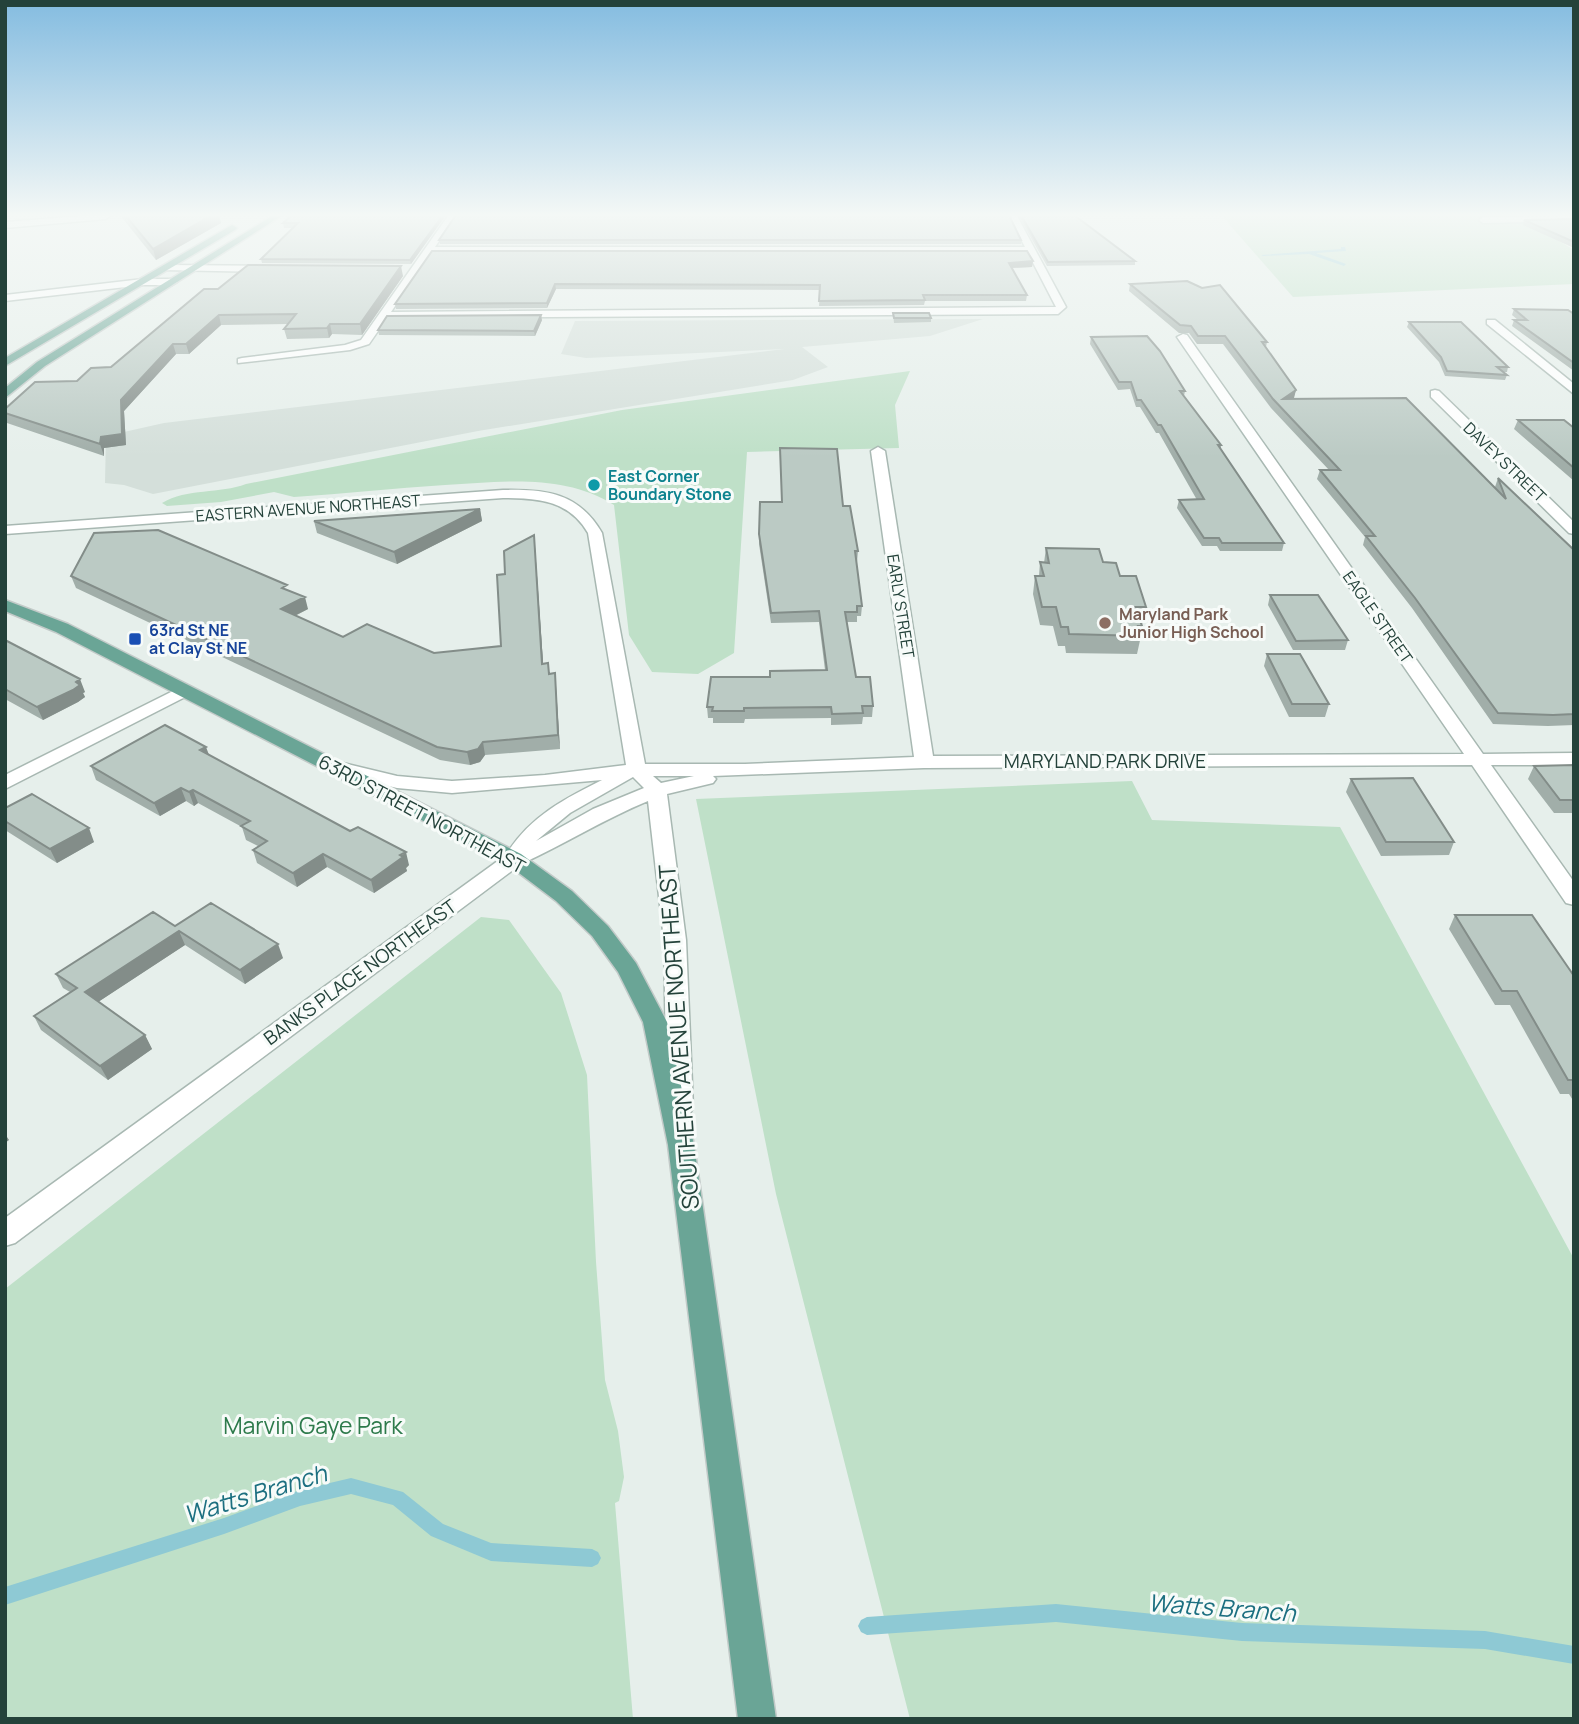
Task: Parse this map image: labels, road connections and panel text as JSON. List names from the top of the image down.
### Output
{
  "streets": {
    "main road": ["63RD STREET NORTHEAST", "SOUTHERN AVENUE NORTHEAST"],
    "street": [
      "DAVEY STREET",
      "EASTERN AVENUE NORTHEAST",
      "EARLY STREET",
      "EAGLE STREET",
      "MARYLAND PARK DRIVE",
      "BANKS PLACE NORTHEAST"
    ]
  },
  "crossings": [
    ["EASTERN AVENUE NORTHEAST", "MARYLAND PARK DRIVE"],
    ["EARLY STREET", "MARYLAND PARK DRIVE"],
    ["EAGLE STREET", "MARYLAND PARK DRIVE"],
    ["MARYLAND PARK DRIVE", "63RD STREET NORTHEAST"],
    ["MARYLAND PARK DRIVE", "BANKS PLACE NORTHEAST"],
    ["63RD STREET NORTHEAST", "BANKS PLACE NORTHEAST"],
    ["63RD STREET NORTHEAST", "SOUTHERN AVENUE NORTHEAST"],
    ["BANKS PLACE NORTHEAST", "SOUTHERN AVENUE NORTHEAST"]
  ],
  "water": ["Watts Branch"],
  "parks": ["Marvin Gaye Park"],
  "places": {
    "other": ["East Corner Boundary Stone", "Maryland Park Junior High School"],
    "transit": ["63rd St NE at Clay St NE"]
  }
}
